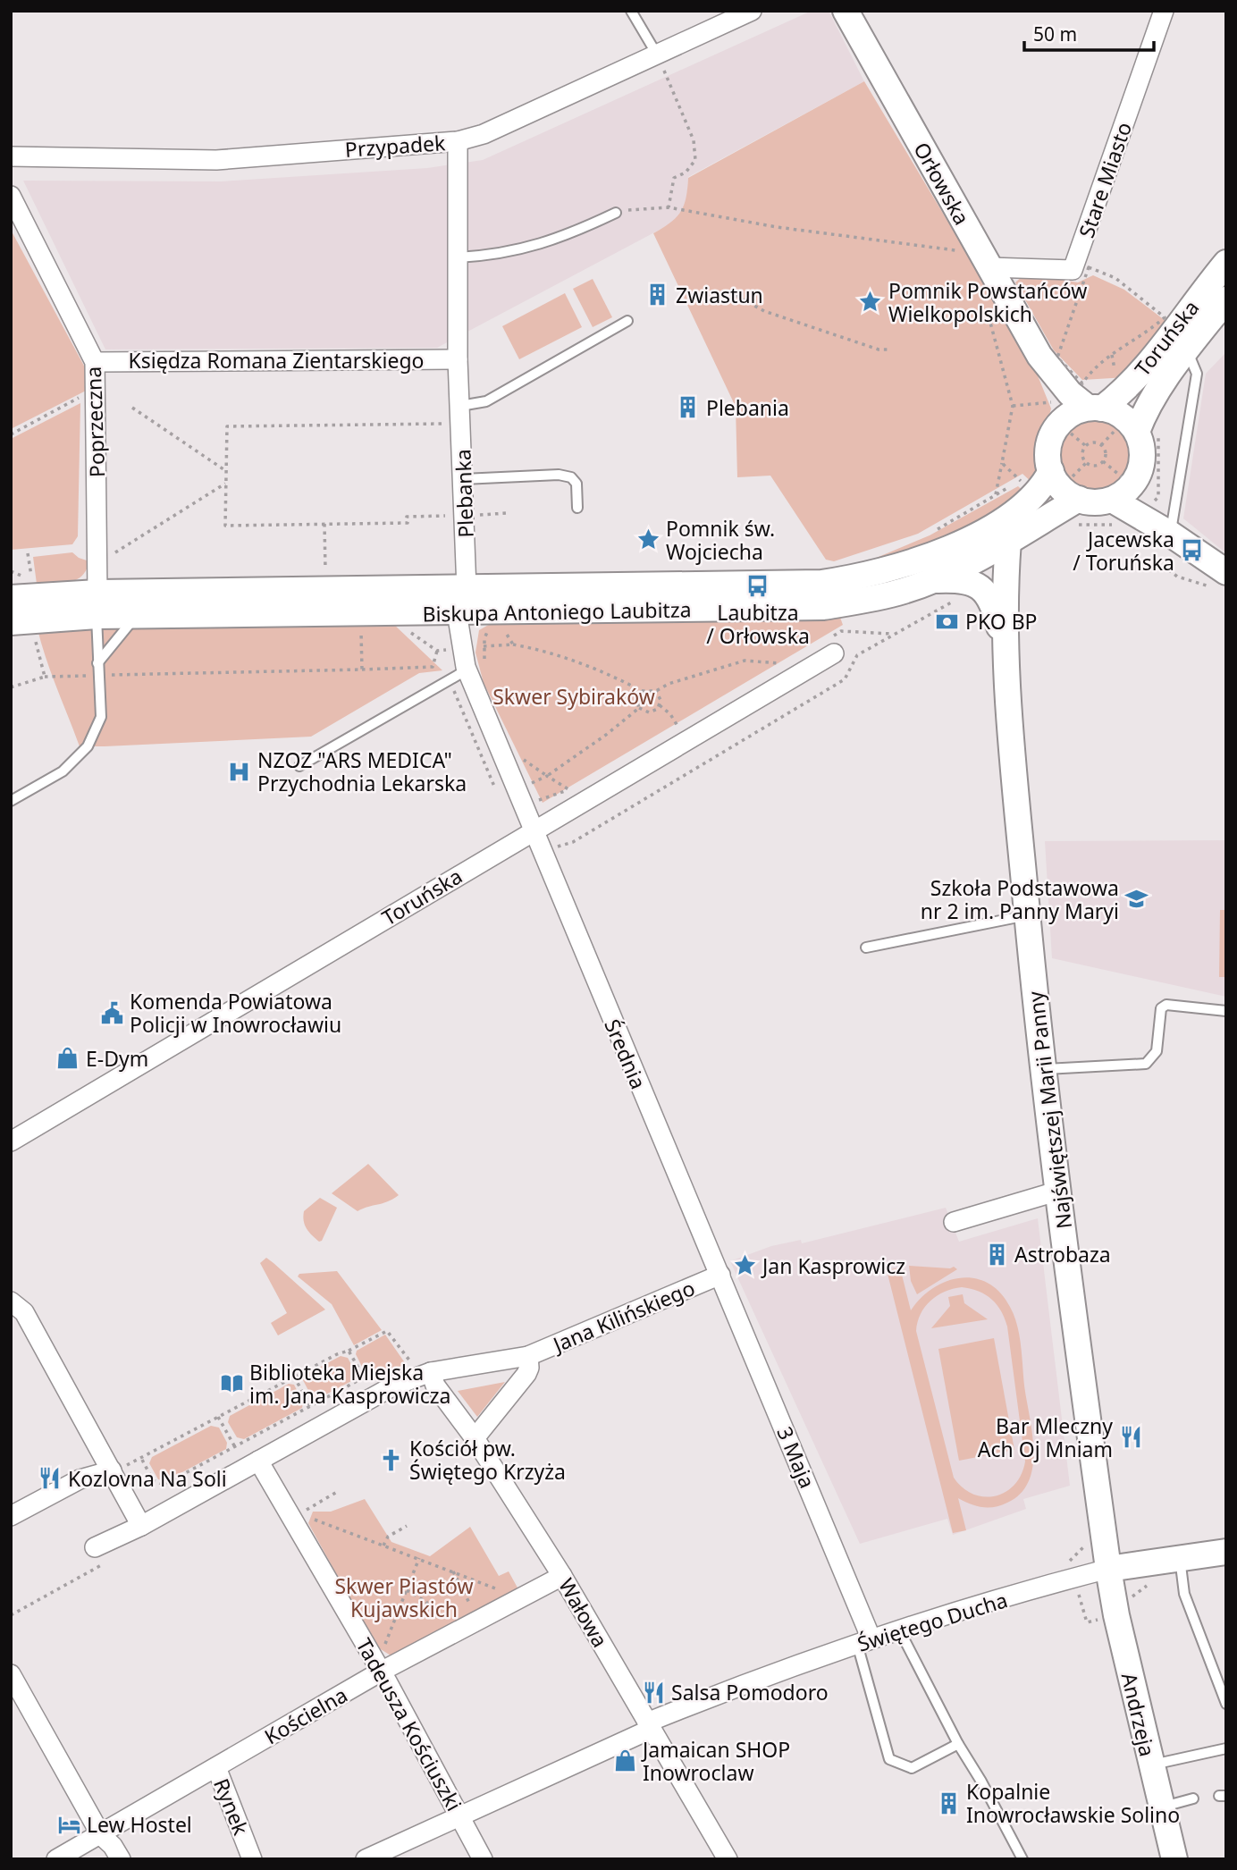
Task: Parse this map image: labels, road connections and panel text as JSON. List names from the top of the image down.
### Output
{
  "streets": {
    "main road": [
      "Orłowska",
      "Toruńska",
      "Biskupa Antoniego Laubitza",
      "Najświętszej Marii Panny",
      "Świętego Ducha",
      "Andrzeja"
    ],
    "street": [
      "Przypadek",
      "Stare Miasto",
      "Księdza Romana Zientarskiego",
      "Poprzeczna",
      "Plebanka",
      "Średnia",
      "Jana Kilińskiego",
      "3 Maja",
      "Wałowa",
      "Kościelna",
      "Tadeusza Kościuszki",
      "Rynek"
    ]
  },
  "crossings": [
    ["Przypadek", "Plebanka"],
    ["Stare Miasto", "Orłowska"],
    ["Orłowska", "Toruńska"],
    ["Toruńska", "Plebanka"],
    ["Toruńska", "Średnia"],
    ["Księdza Romana Zientarskiego", "Poprzeczna"],
    ["Księdza Romana Zientarskiego", "Plebanka"],
    ["Poprzeczna", "Biskupa Antoniego Laubitza"],
    ["Plebanka", "Biskupa Antoniego Laubitza"],
    ["Plebanka", "Średnia"],
    ["Biskupa Antoniego Laubitza", "Najświętszej Marii Panny"],
    ["Średnia", "Jana Kilińskiego"],
    ["Średnia", "3 Maja"],
    ["Najświętszej Marii Panny", "Świętego Ducha"],
    ["Najświętszej Marii Panny", "Andrzeja"],
    ["Jana Kilińskiego", "3 Maja"],
    ["Jana Kilińskiego", "Wałowa"],
    ["Jana Kilińskiego", "Tadeusza Kościuszki"],
    ["3 Maja", "Świętego Ducha"],
    ["Wałowa", "Świętego Ducha"],
    ["Wałowa", "Kościelna"],
    ["Świętego Ducha", "Andrzeja"],
    ["Świętego Ducha", "Tadeusza Kościuszki"],
    ["Kościelna", "Tadeusza Kościuszki"],
    ["Kościelna", "Rynek"]
  ],
  "parks": ["Skwer Sybiraków", "Skwer Piastów Kujawskich"],
  "places": {
    "building": [
      "Zwiastun",
      "Plebania",
      "Astrobaza",
      "Kopalnie Inowrocławskie Solino"
    ],
    "place": ["Pomnik Powstańców Wielkopolskich", "Pomnik św. Wojciecha", "Jan Kasprowicz"],
    "bus stop": ["Jacewska / Toruńska", "Laubitza / Orłowska"],
    "bank": ["PKO BP"],
    "hospital": ["NZOZ \"ARS MEDICA\" Przychodnia Lekarska"],
    "school or university": ["Szkoła Podstawowa nr 2 im. Panny Maryi"],
    "public building": ["Komenda Powiatowa Policji w Inowrocławiu"],
    "shop": ["E-Dym", "Jamaican SHOP Inowroclaw"],
    "library": ["Biblioteka Miejska im. Jana Kasprowicza"],
    "restaurant": ["Bar Mleczny Ach Oj Mniam", "Kozlovna Na Soli", "Salsa Pomodoro"],
    "church": ["Kościół pw. Świętego Krzyża"],
    "hotel": ["Lew Hostel"]
  },
  "scale_bar": "50 m"
}
